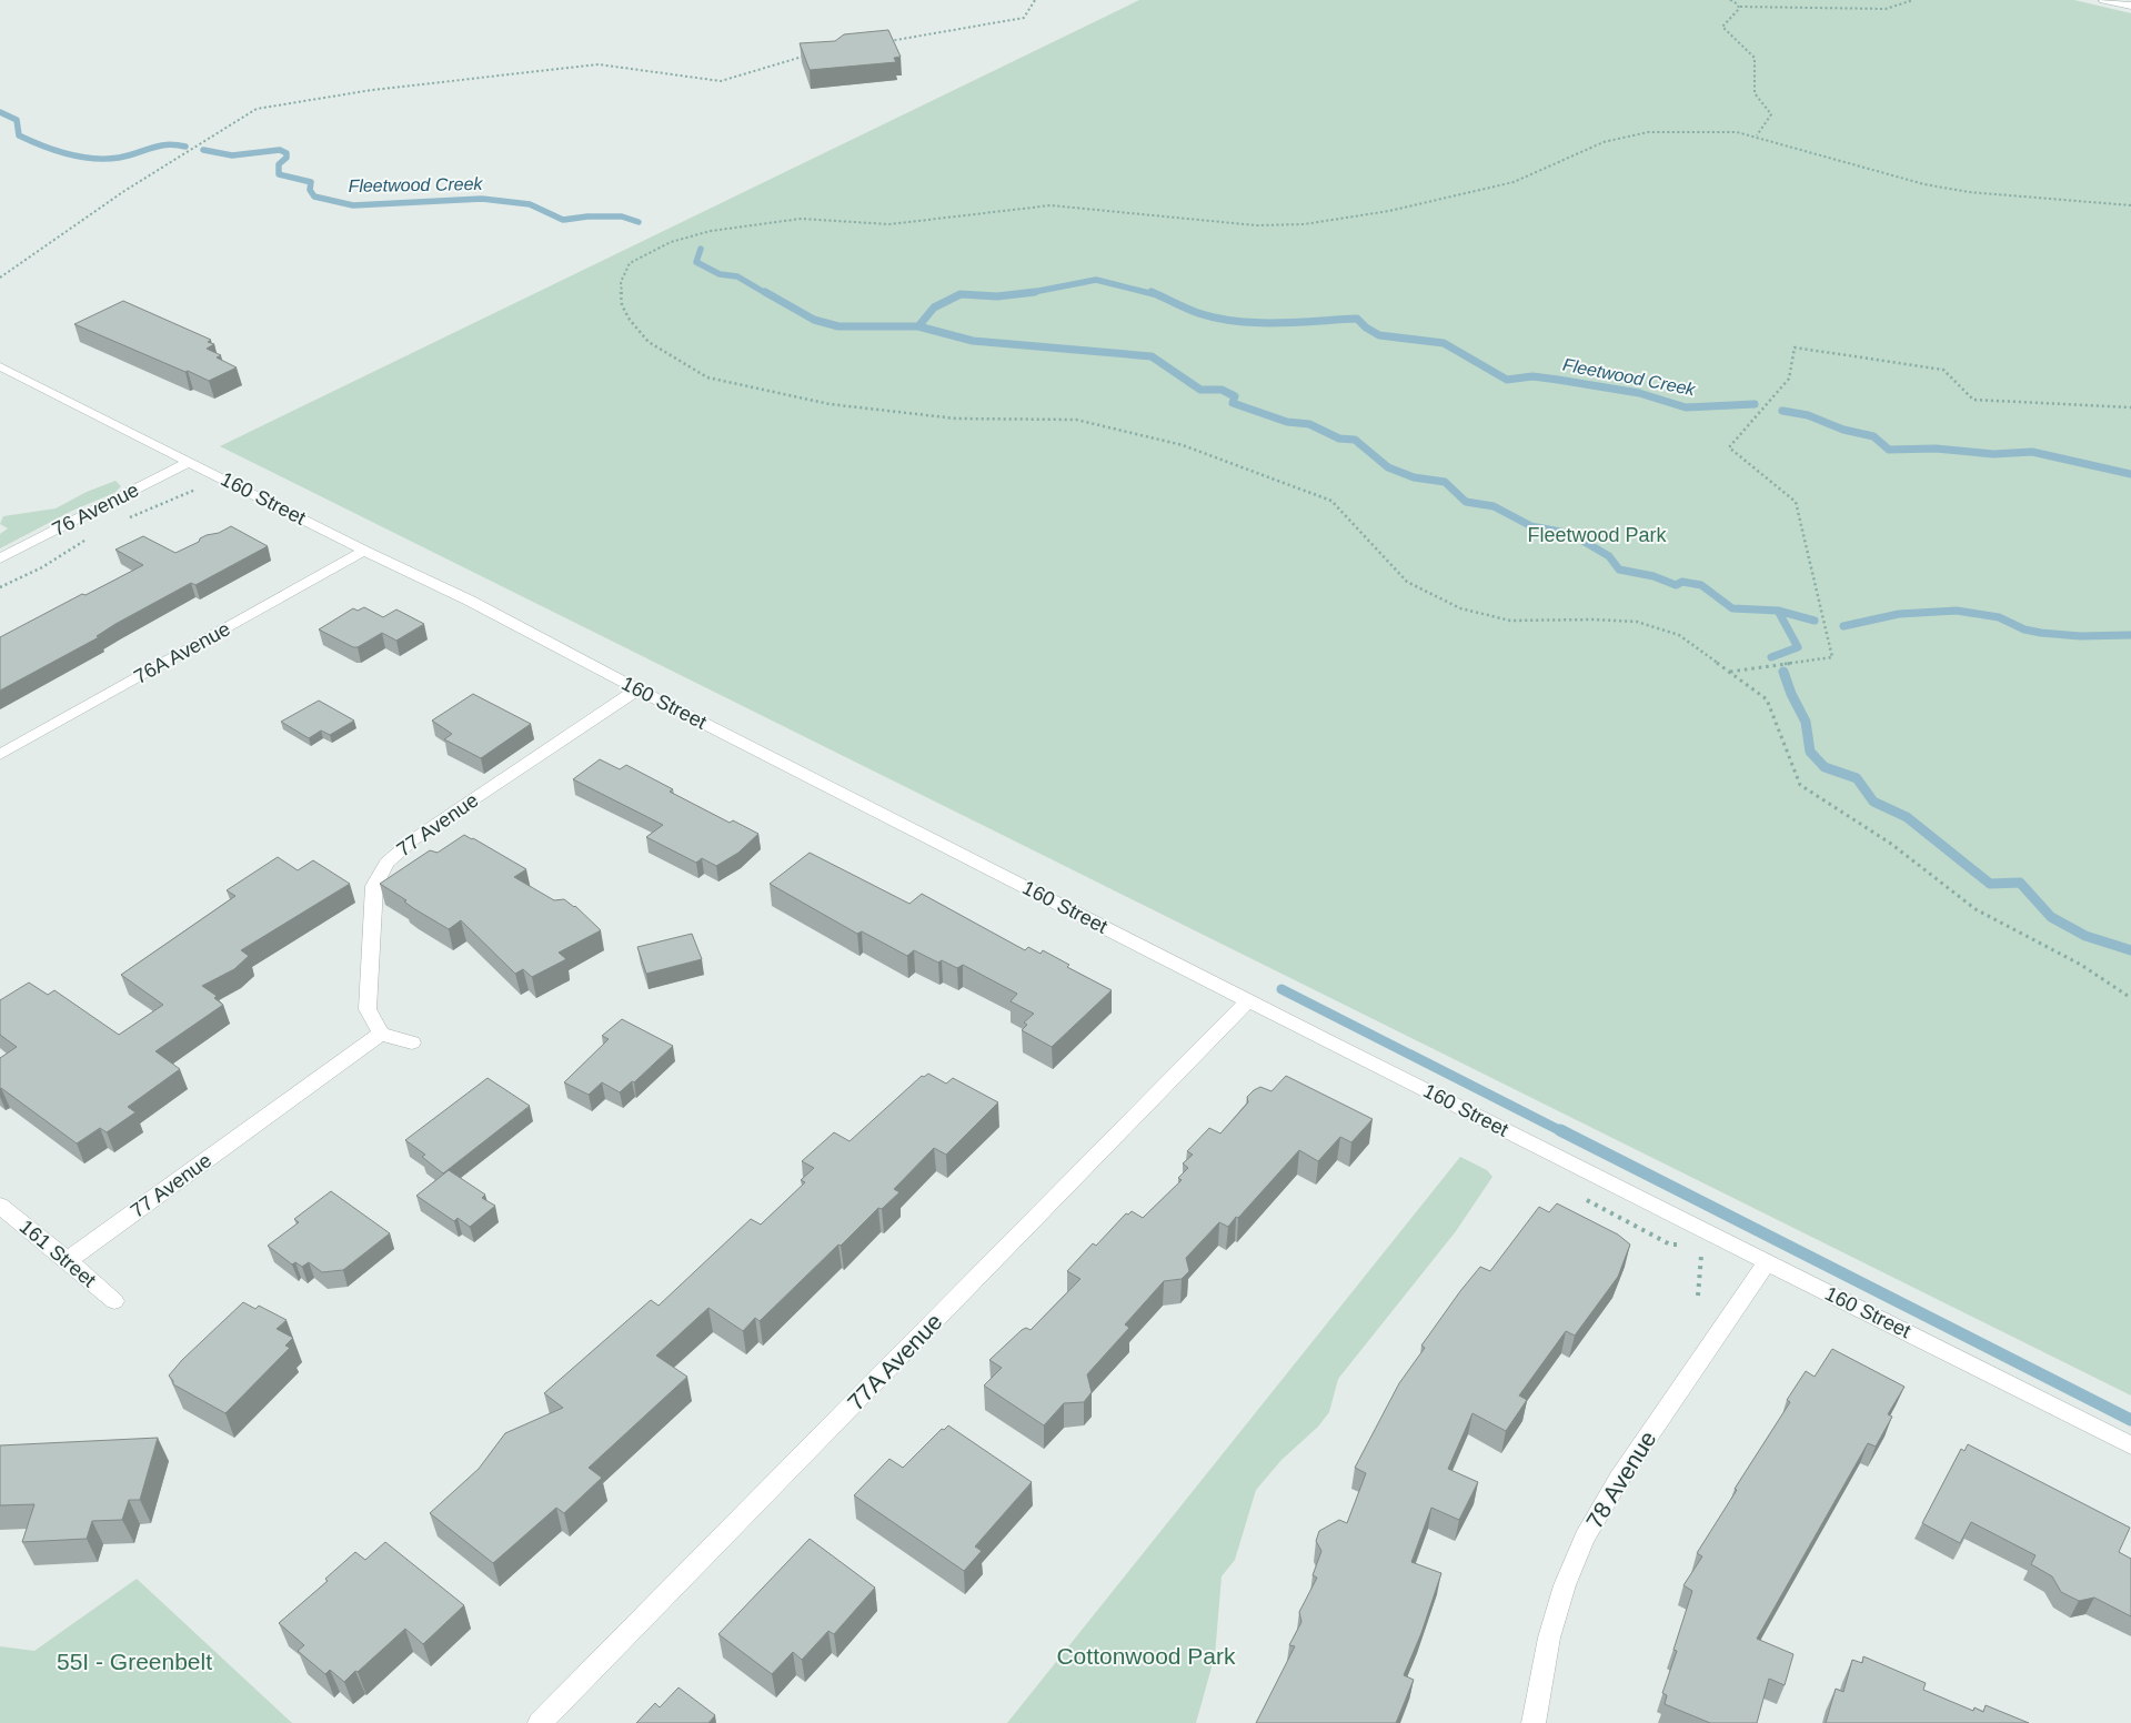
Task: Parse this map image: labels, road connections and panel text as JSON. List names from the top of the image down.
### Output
{
  "streets": {
    "street": [
      "160 Street",
      "76 Avenue",
      "76A Avenue",
      "77 Avenue",
      "161 Street",
      "77A Avenue",
      "78 Avenue"
    ]
  },
  "crossings": [
    ["160 Street", "76 Avenue"],
    ["160 Street", "76A Avenue"],
    ["160 Street", "77 Avenue"],
    ["160 Street", "77A Avenue"],
    ["160 Street", "78 Avenue"],
    ["77 Avenue", "161 Street"]
  ],
  "water": ["Fleetwood Creek"],
  "parks": ["Fleetwood Park", "Cottonwood Park", "55I - Greenbelt"]
}
